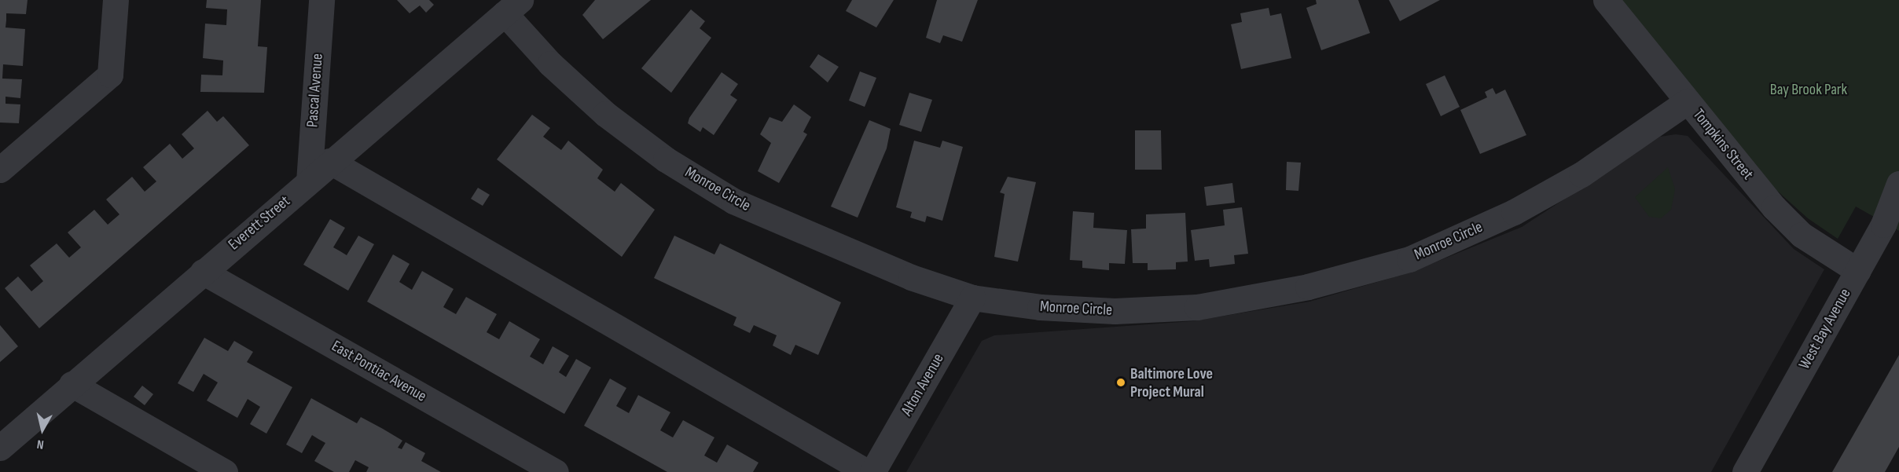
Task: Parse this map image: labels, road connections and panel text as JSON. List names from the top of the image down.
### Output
{
  "streets": {
    "street": [
      "Pascal Avenue",
      "Tompkins Street",
      "Monroe Circle",
      "Everett Street",
      "West Bay Avenue",
      "East Pontiac Avenue",
      "Alton Avenue"
    ]
  },
  "crossings": [
    ["Pascal Avenue", "Everett Street"],
    ["Tompkins Street", "Monroe Circle"],
    ["Tompkins Street", "West Bay Avenue"],
    ["Monroe Circle", "Everett Street"],
    ["Monroe Circle", "Alton Avenue"],
    ["Everett Street", "East Pontiac Avenue"]
  ],
  "parks": ["Bay Brook Park"],
  "places": ["Baltimore Love Project Mural"],
  "north": "bottom"
}
